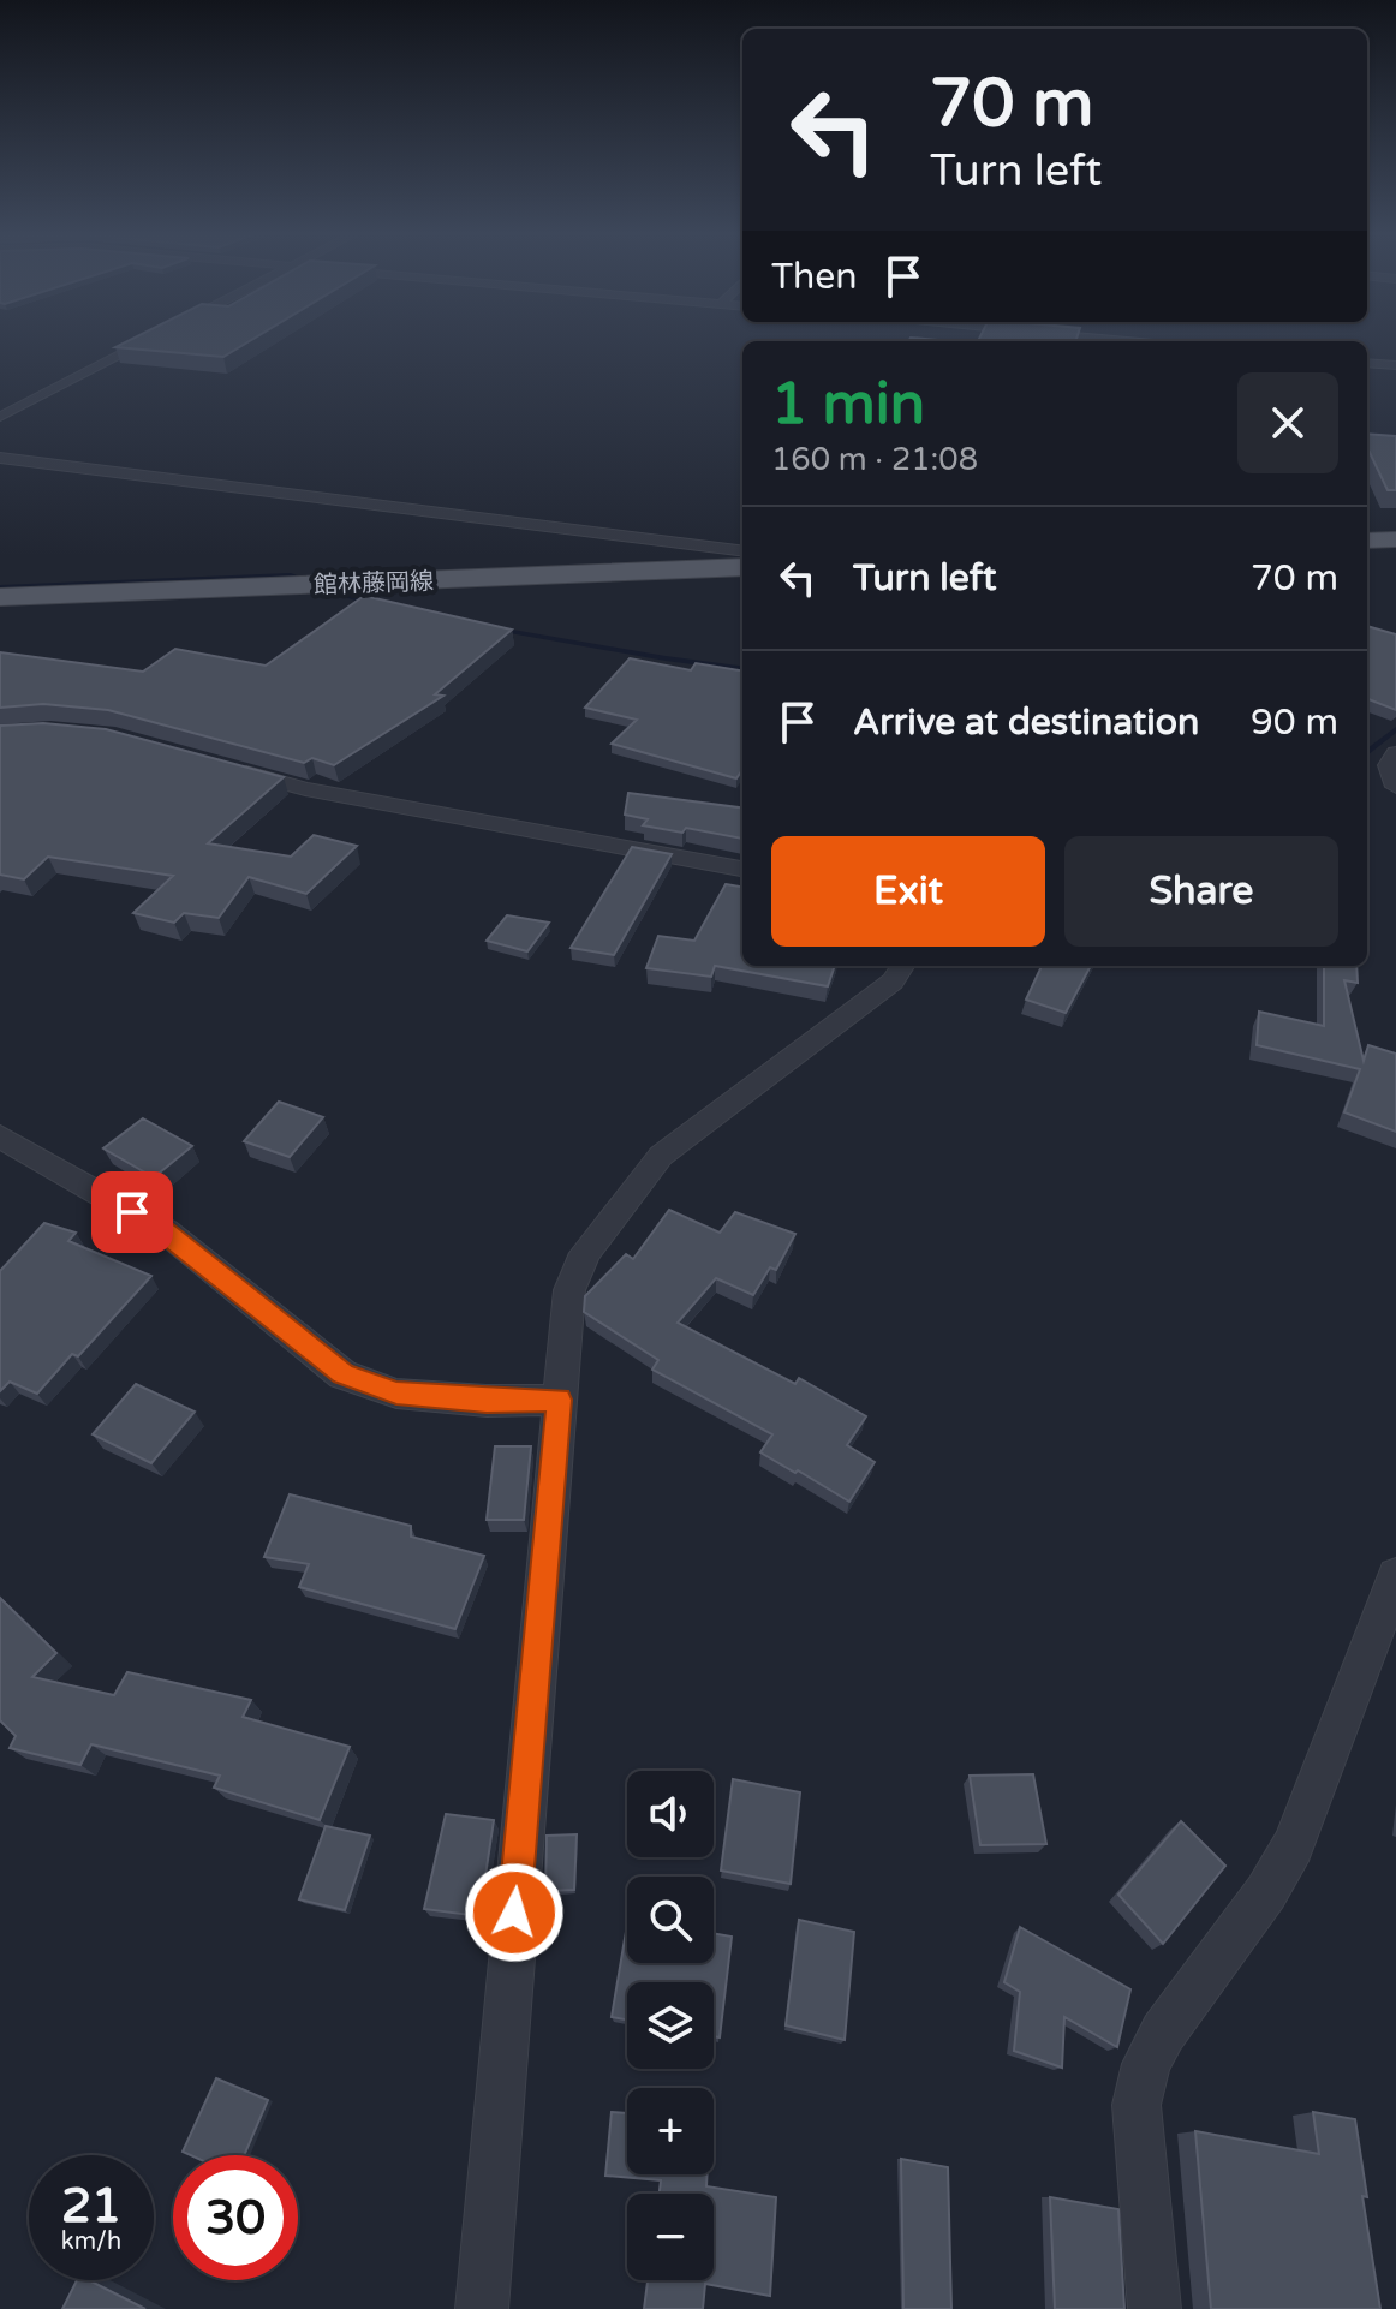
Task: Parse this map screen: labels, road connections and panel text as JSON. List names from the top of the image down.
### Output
{
  "streets": {
    "main road": ["館林藤岡線"]
  },
  "page": {
    "turn": ["70 m", "Turn left"],
    "then": "Then",
    "heading": ["1 min", "160 m · 21:08"],
    "list": [
      {
        "name": "Turn left",
        "value": "70 m"
      },
      {
        "name": "Arrive at destination",
        "value": "90 m"
      }
    ],
    "buttons": ["Exit", "Share"],
    "map_buttons": ["+", "−"],
    "speed": "21 km/h",
    "limit": "30"
  }
}
